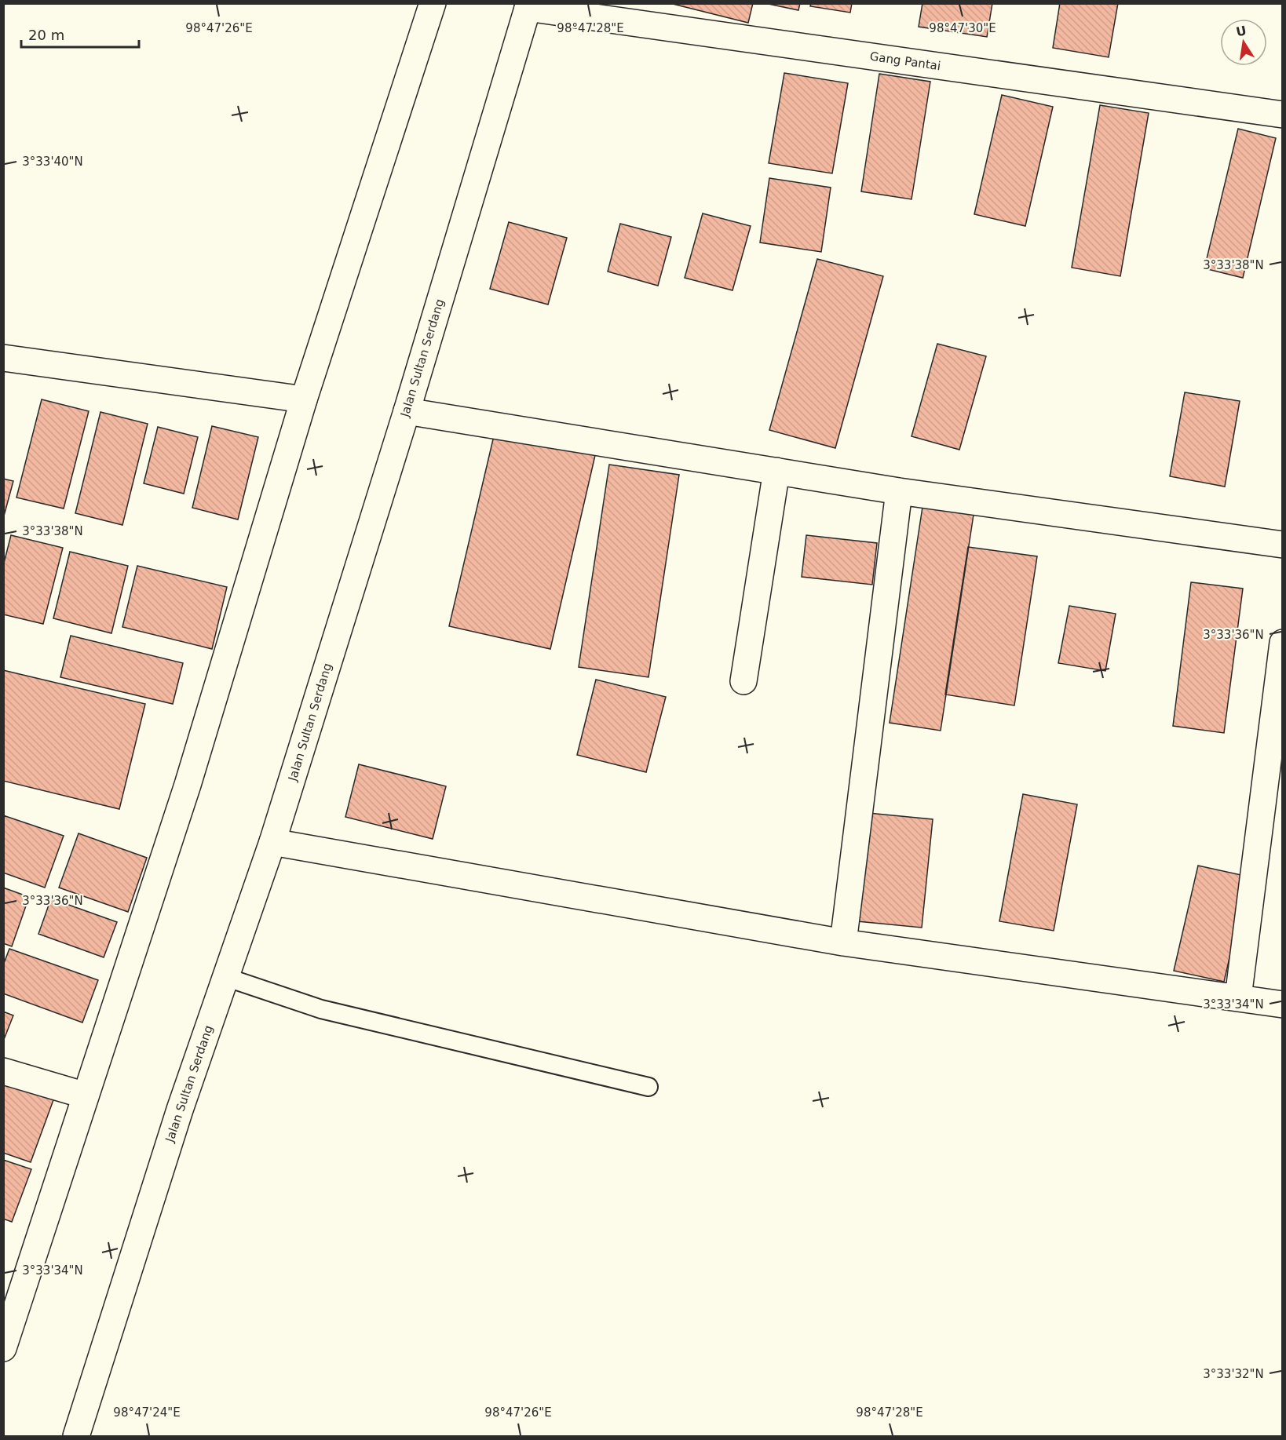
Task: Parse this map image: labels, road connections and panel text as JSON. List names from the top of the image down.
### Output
{
  "streets": {
    "main road": ["Gang Pantai", "Jalan Sultan Serdang"]
  },
  "crossings": [
    ["Gang Pantai", "Jalan Sultan Serdang"]
  ],
  "scale_bar": "20 m",
  "north": "top",
  "coordinates": [
    "98°47'26\"E",
    "98°47'28\"E",
    "98°47'30\"E",
    "3°33'40\"N",
    "3°33'38\"N",
    "3°33'36\"N",
    "3°33'34\"N",
    "3°33'32\"N",
    "98°47'24\"E"
  ]
}
